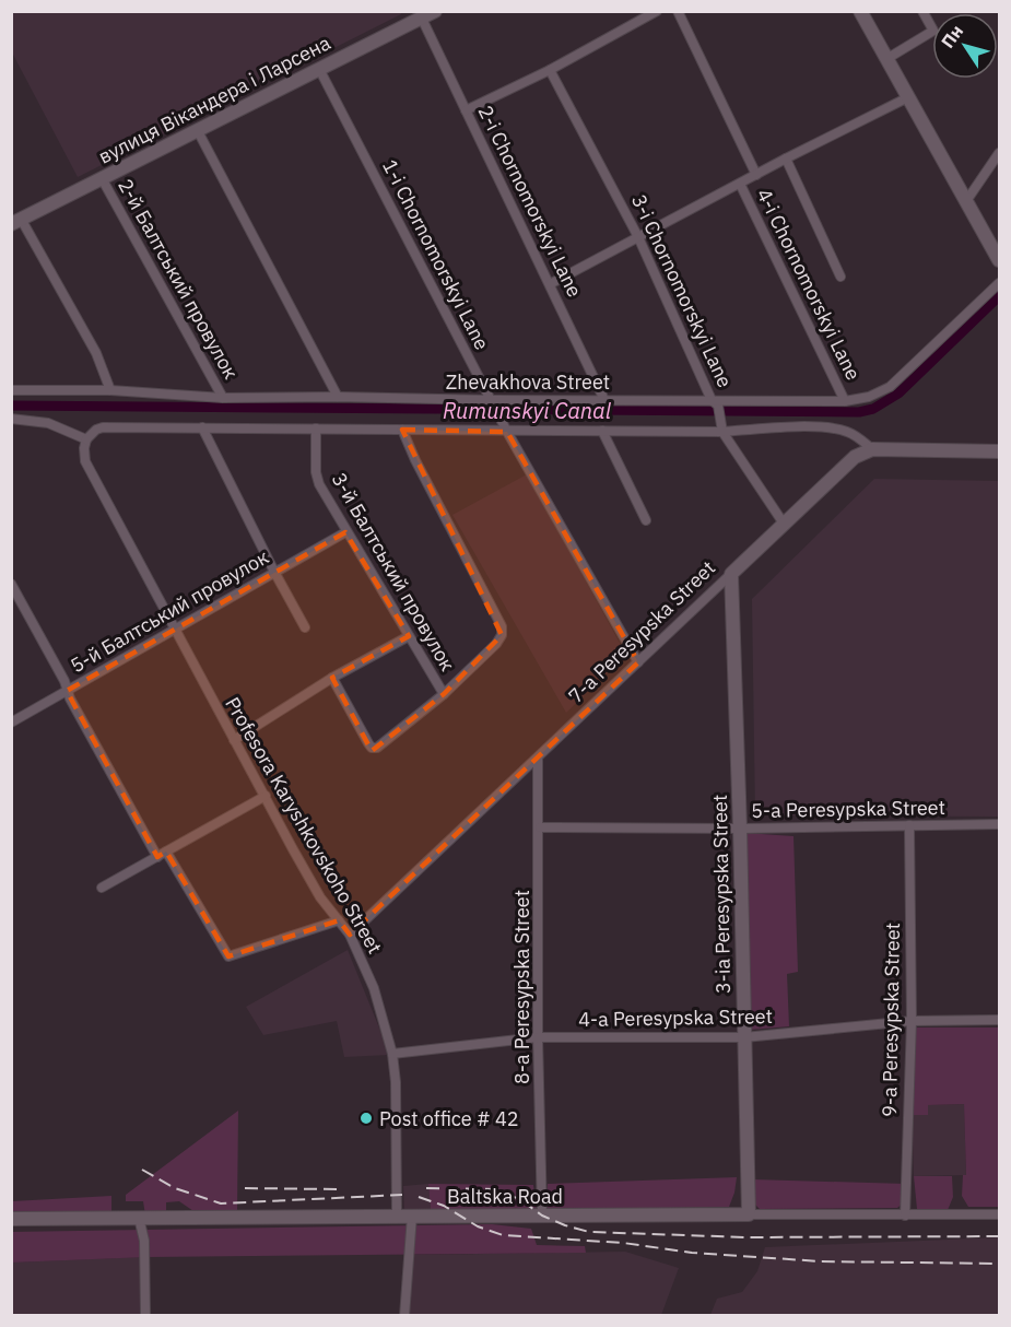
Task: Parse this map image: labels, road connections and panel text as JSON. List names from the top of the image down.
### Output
{
  "streets": {
    "main road": [
      "вулиця Вікандера і Ларсена",
      "7-a Peresypska Street",
      "3-ia Peresypska Street",
      "Baltska Road"
    ],
    "street": [
      "2-i Chornomorskyi Lane",
      "1-i Chornomorskyi Lane",
      "2-й Балтський провулок",
      "4-i Chornomorskyi Lane",
      "3-i Chornomorskyi Lane",
      "Zhevakhova Street",
      "3-й Балтський провулок",
      "5-й Балтський провулок",
      "5-a Peresypska Street",
      "Profesora Karyshkovskoho Street",
      "8-a Peresypska Street",
      "4-a Peresypska Street",
      "9-a Peresypska Street"
    ]
  },
  "crossings": [
    ["вулиця Вікандера і Ларсена", "2-i Chornomorskyi Lane"],
    ["вулиця Вікандера і Ларсена", "1-i Chornomorskyi Lane"],
    ["вулиця Вікандера і Ларсена", "2-й Балтський провулок"],
    ["2-i Chornomorskyi Lane", "Zhevakhova Street"],
    ["1-i Chornomorskyi Lane", "Zhevakhova Street"],
    ["1-i Chornomorskyi Lane", "7-a Peresypska Street"],
    ["2-й Балтський провулок", "Zhevakhova Street"],
    ["4-i Chornomorskyi Lane", "Zhevakhova Street"],
    ["3-i Chornomorskyi Lane", "Zhevakhova Street"],
    ["3-i Chornomorskyi Lane", "7-a Peresypska Street"],
    ["3-й Балтський провулок", "5-й Балтський провулок"],
    ["5-й Балтський провулок", "Profesora Karyshkovskoho Street"],
    ["7-a Peresypska Street", "Profesora Karyshkovskoho Street"],
    ["7-a Peresypska Street", "3-ia Peresypska Street"],
    ["7-a Peresypska Street", "8-a Peresypska Street"],
    ["5-a Peresypska Street", "3-ia Peresypska Street"],
    ["5-a Peresypska Street", "8-a Peresypska Street"],
    ["5-a Peresypska Street", "9-a Peresypska Street"],
    ["Profesora Karyshkovskoho Street", "4-a Peresypska Street"],
    ["Profesora Karyshkovskoho Street", "Baltska Road"],
    ["3-ia Peresypska Street", "4-a Peresypska Street"],
    ["3-ia Peresypska Street", "Baltska Road"],
    ["8-a Peresypska Street", "4-a Peresypska Street"],
    ["8-a Peresypska Street", "Baltska Road"],
    ["4-a Peresypska Street", "9-a Peresypska Street"],
    ["9-a Peresypska Street", "Baltska Road"]
  ],
  "water": ["Rumunskyi Canal"],
  "places": ["Post office # 42"],
  "north": "top left"
}
